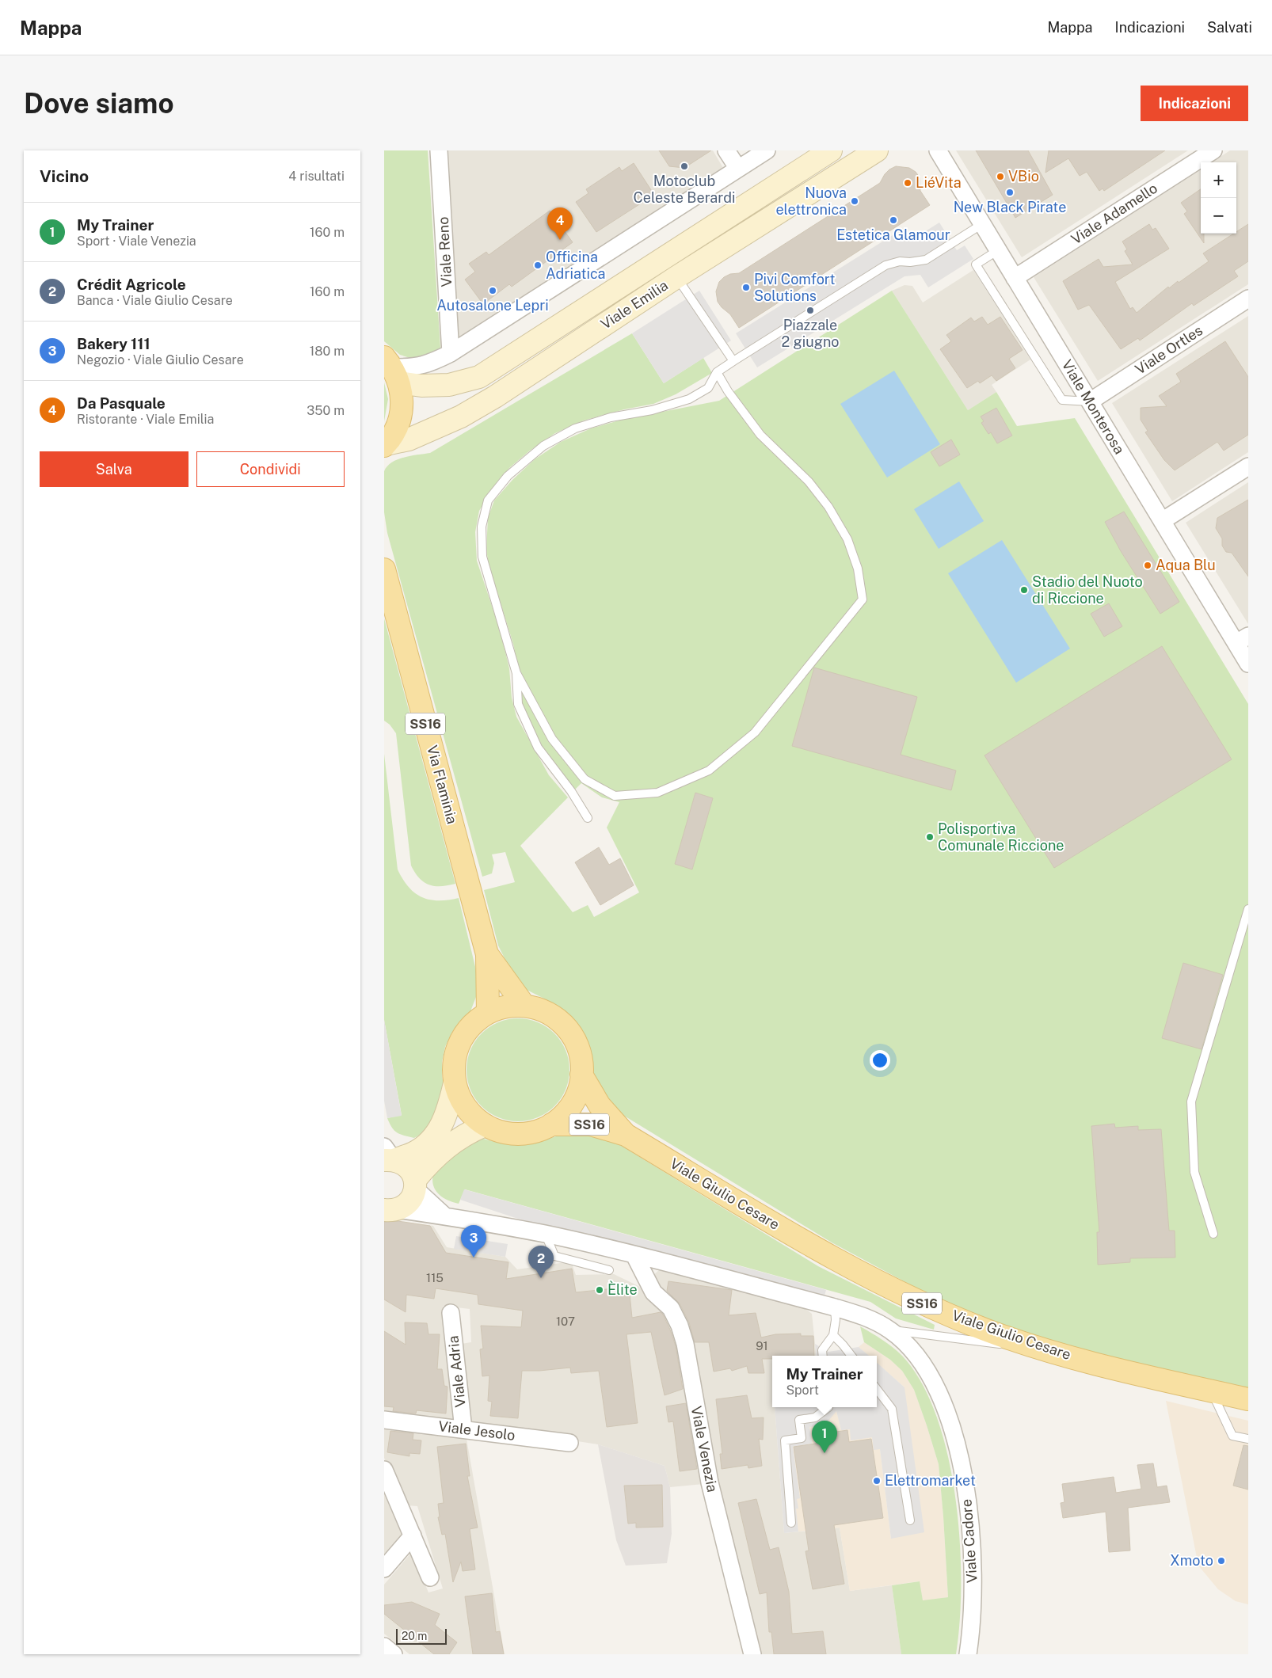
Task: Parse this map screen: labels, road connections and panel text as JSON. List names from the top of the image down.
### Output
{
  "streets": {
    "main road": ["SS16", "Via Flaminia", "Viale Giulio Cesare"],
    "street": [
      "Viale Adamello",
      "Viale Reno",
      "Viale Emilia",
      "Viale Ortles",
      "Viale Monterosa",
      "Viale Adria",
      "Viale Jesolo",
      "Viale Venezia",
      "Viale Cadore"
    ]
  },
  "crossings": [
    ["Viale Adamello", "Viale Monterosa"],
    ["Viale Ortles", "Viale Monterosa"],
    ["Via Flaminia", "Viale Giulio Cesare"],
    ["Viale Adria", "Viale Jesolo"]
  ],
  "places": [
    "Motoclub Celeste Berardi",
    "VBio",
    "LiéVita",
    "New Black Pirate",
    "Nuova elettronica",
    "Estetica Glamour",
    "Officina Adriatica",
    "Pivi Comfort Solutions",
    "Autosalone Lepri",
    "Piazzale 2 giugno",
    "Aqua Blu",
    "Stadio del Nuoto di Riccione",
    "Polisportiva Comunale Riccione",
    "Èlite",
    "Elettromarket",
    "Xmoto"
  ],
  "house_numbers": ["115", "107", "91"],
  "scale_bar": "20 m",
  "page": {
    "header": "Mappa",
    "nav": ["Mappa", "Indicazioni", "Salvati"],
    "buttons": [
      "Indicazioni",
      ["Salva", "Condividi"]
    ],
    "title": "Dove siamo",
    "heading": ["Vicino", "4 risultati"],
    "map_buttons": ["+", "−"],
    "list": [
      {
        "mark": "1",
        "name": "My Trainer",
        "note": "Sport · Viale Venezia",
        "value": "160 m"
      },
      {
        "mark": "2",
        "name": "Crédit Agricole",
        "note": "Banca · Viale Giulio Cesare",
        "value": "160 m"
      },
      {
        "mark": "3",
        "name": "Bakery 111",
        "note": "Negozio · Viale Giulio Cesare",
        "value": "180 m"
      },
      {
        "mark": "4",
        "name": "Da Pasquale",
        "note": "Ristorante · Viale Emilia",
        "value": "350 m"
      }
    ],
    "pins": [
      "4",
      "3",
      "2",
      "1"
    ],
    "popup": ["My Trainer", "Sport"],
    "scale": "20 m"
  }
}
